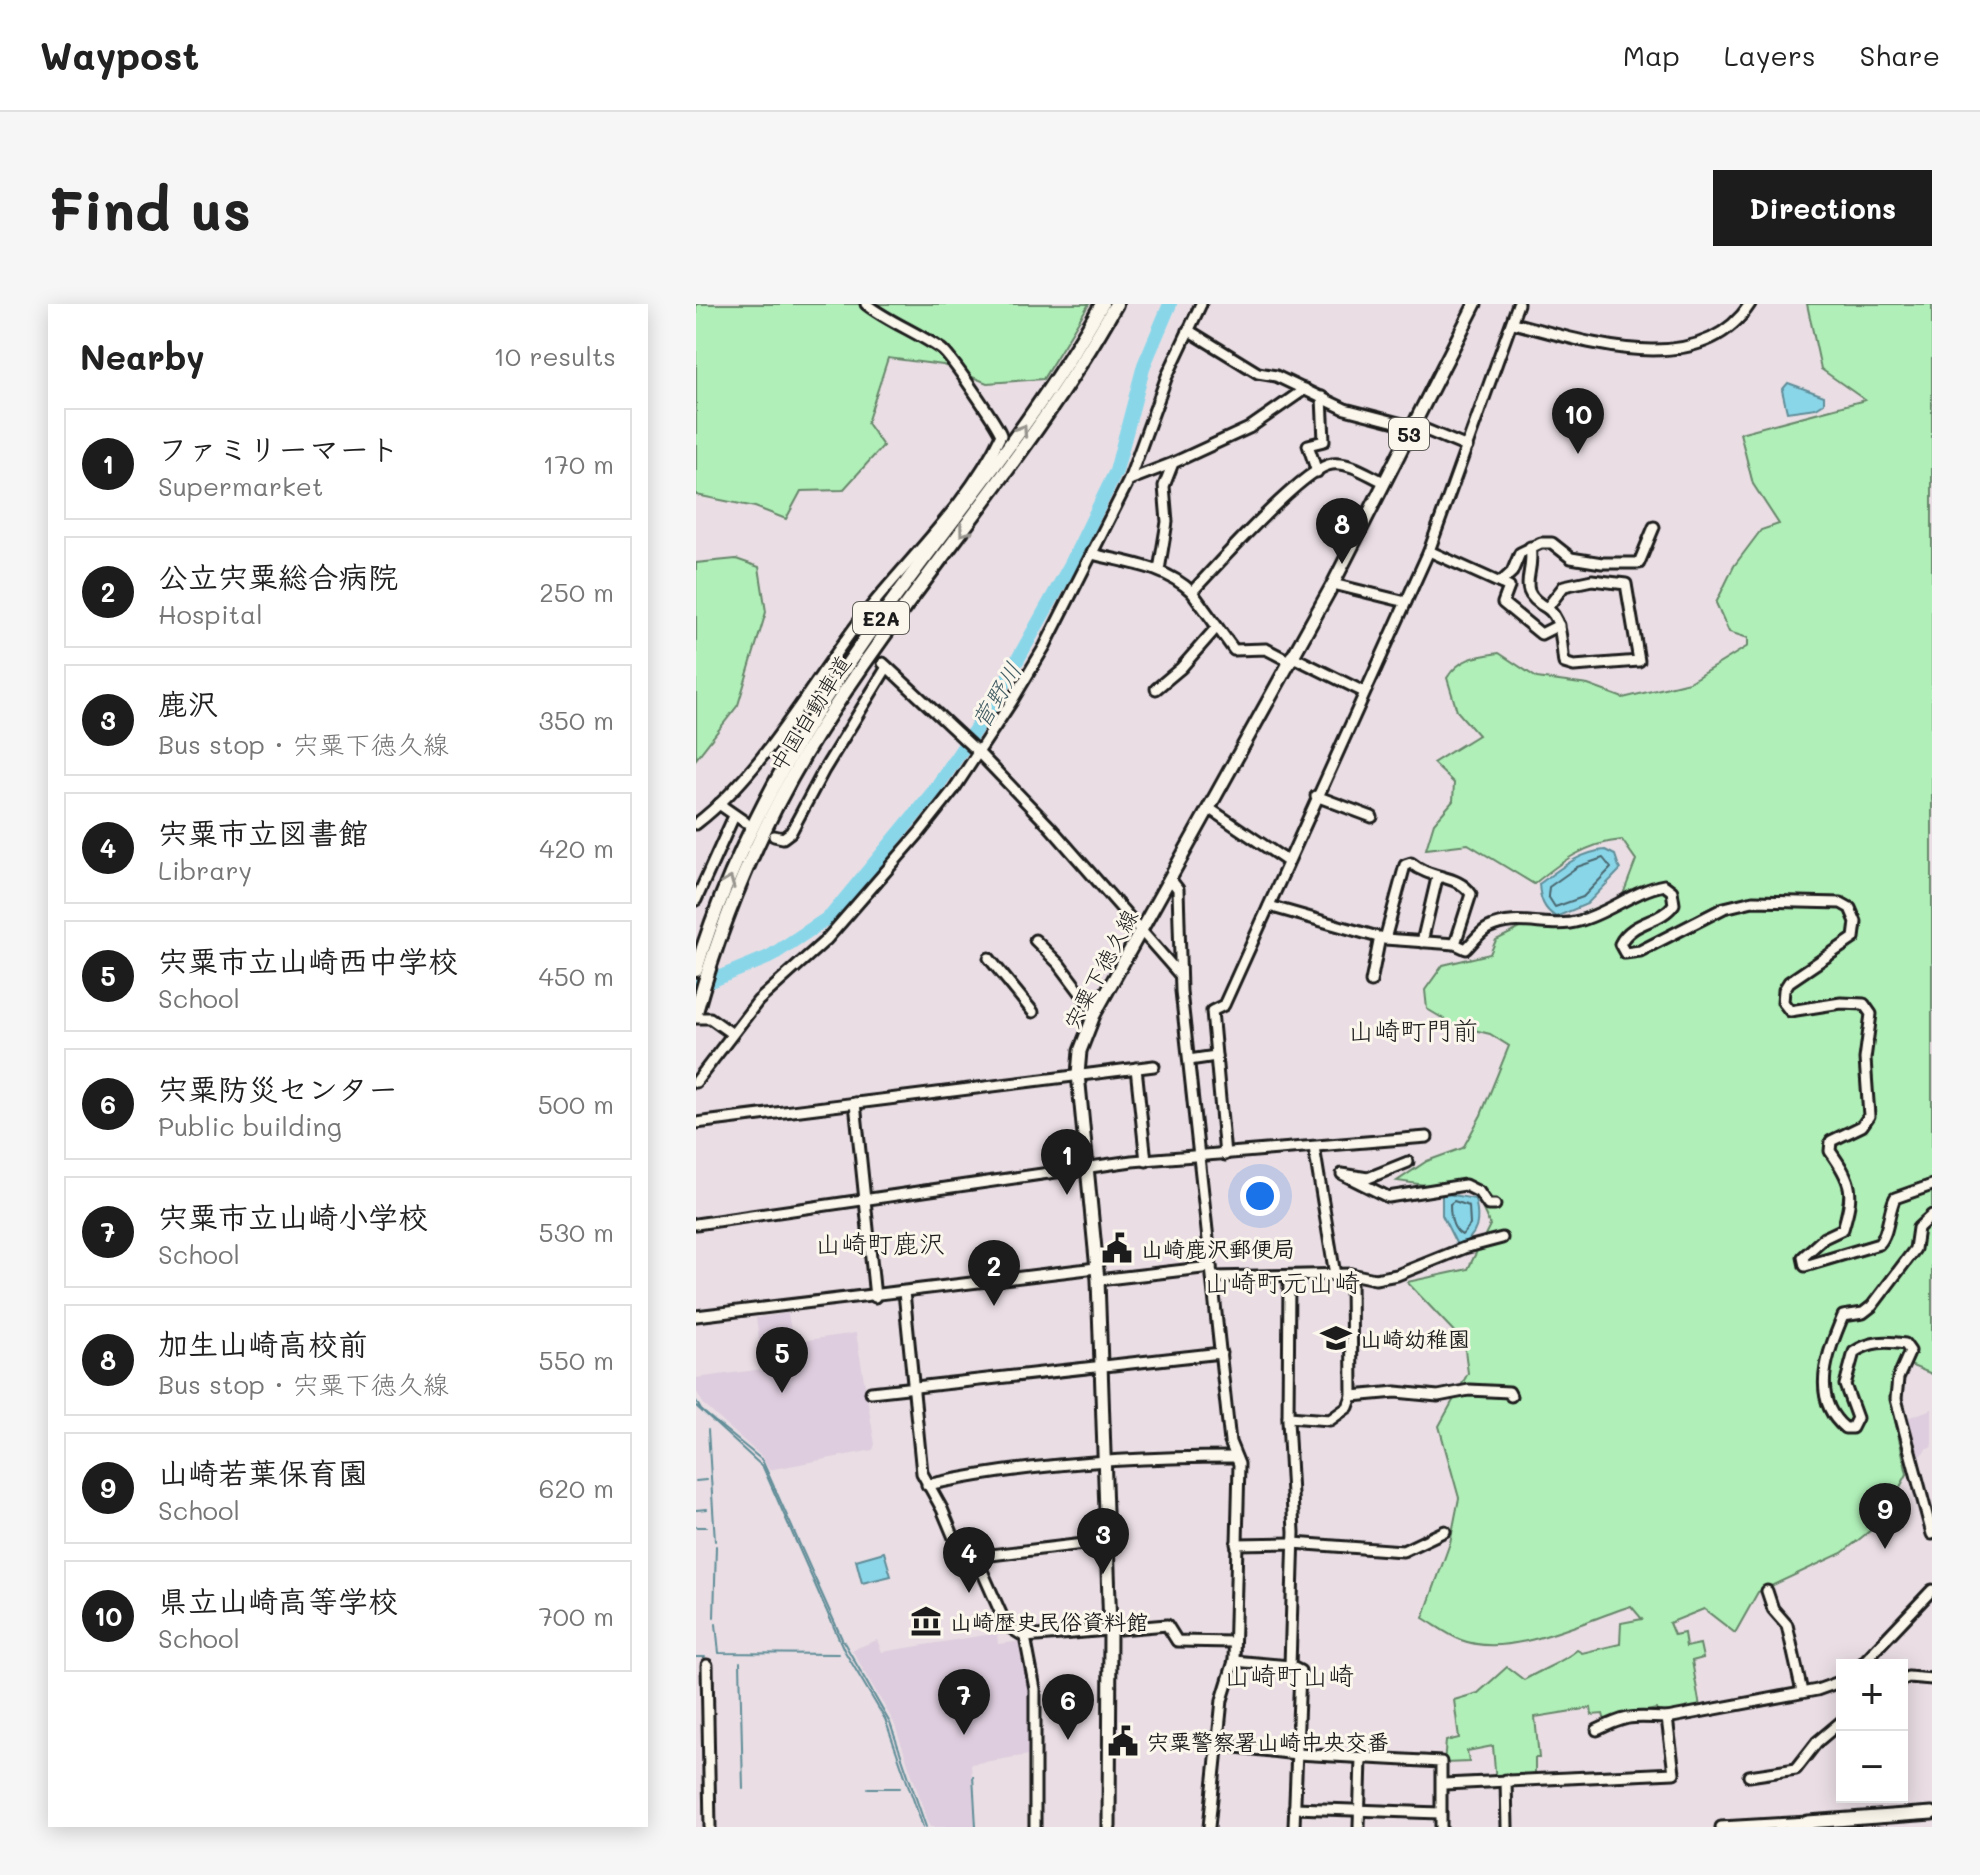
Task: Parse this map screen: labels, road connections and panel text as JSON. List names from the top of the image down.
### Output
{
  "streets": {
    "highway": ["E2A", "中国自動車道"],
    "main road": ["53", "宍粟下徳久線"]
  },
  "districts": [
    "山崎町門前",
    "山崎町鹿沢",
    "山崎町元山崎",
    "山崎町山崎"
  ],
  "water": ["菅野川"],
  "places": {
    "public building": ["山崎鹿沢郵便局", "宍粟警察署山崎中央交番"],
    "school or university": ["山崎幼稚園"],
    "museum": ["山崎歴史民俗資料館"]
  },
  "page": {
    "header": "Waypost",
    "nav": ["Map", "Layers", "Share"],
    "buttons": "Directions",
    "title": "Find us",
    "heading": ["Nearby", "10 results"],
    "pins": [
      "10",
      "8",
      "1",
      "2",
      "5",
      "9",
      "3",
      "4",
      "7",
      "6"
    ],
    "list": [
      {
        "mark": "1",
        "name": "ファミリーマート",
        "note": "Supermarket",
        "value": "170 m"
      },
      {
        "mark": "2",
        "name": "公立宍粟総合病院",
        "note": "Hospital",
        "value": "250 m"
      },
      {
        "mark": "3",
        "name": "鹿沢",
        "note": "Bus stop · 宍粟下徳久線",
        "value": "350 m"
      },
      {
        "mark": "4",
        "name": "宍粟市立図書館",
        "note": "Library",
        "value": "420 m"
      },
      {
        "mark": "5",
        "name": "宍粟市立山崎西中学校",
        "note": "School",
        "value": "450 m"
      },
      {
        "mark": "6",
        "name": "宍粟防災センター",
        "note": "Public building",
        "value": "500 m"
      },
      {
        "mark": "7",
        "name": "宍粟市立山崎小学校",
        "note": "School",
        "value": "530 m"
      },
      {
        "mark": "8",
        "name": "加生山崎高校前",
        "note": "Bus stop · 宍粟下徳久線",
        "value": "550 m"
      },
      {
        "mark": "9",
        "name": "山崎若葉保育園",
        "note": "School",
        "value": "620 m"
      },
      {
        "mark": "10",
        "name": "県立山崎高等学校",
        "note": "School",
        "value": "700 m"
      }
    ],
    "map_buttons": ["+", "−"]
  }
}
